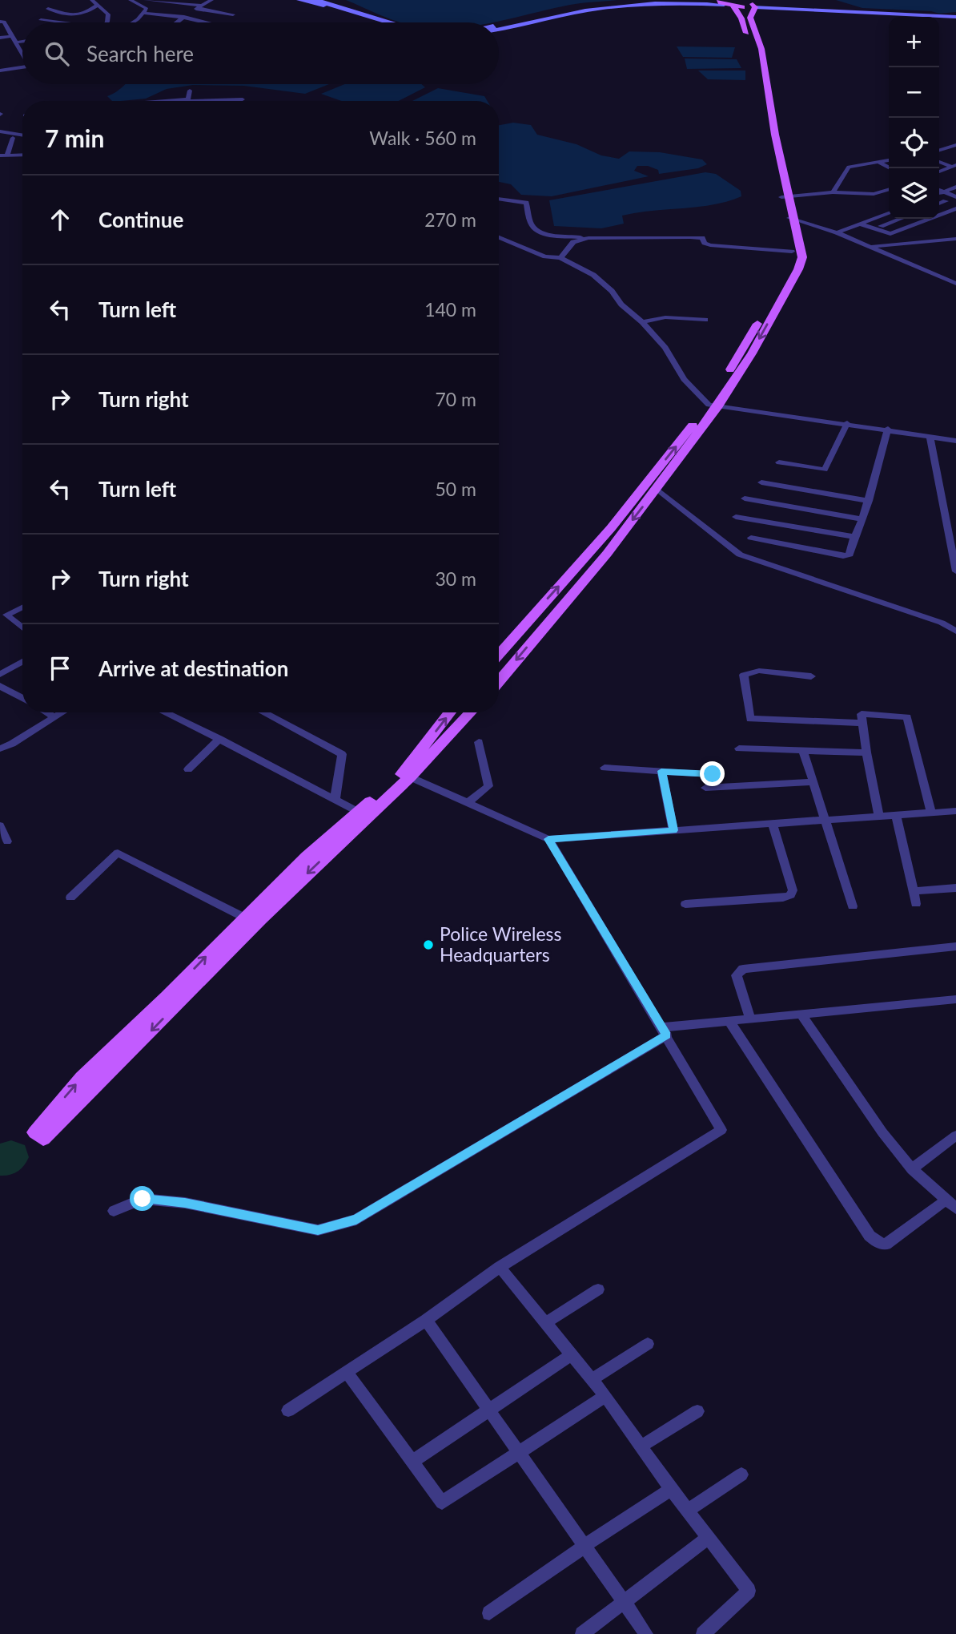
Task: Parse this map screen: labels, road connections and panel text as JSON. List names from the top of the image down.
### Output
{
  "places": ["Police Wireless Headquarters"],
  "page": {
    "map_buttons": ["+", "−"],
    "search": "Search here",
    "heading": ["7 min", "Walk · 560 m"],
    "list": [
      ["Continue", "270 m"],
      ["Turn left", "140 m"],
      ["Turn right", "70 m"],
      ["Turn left", "50 m"],
      ["Turn right", "30 m"],
      "Arrive at destination"
    ]
  }
}
